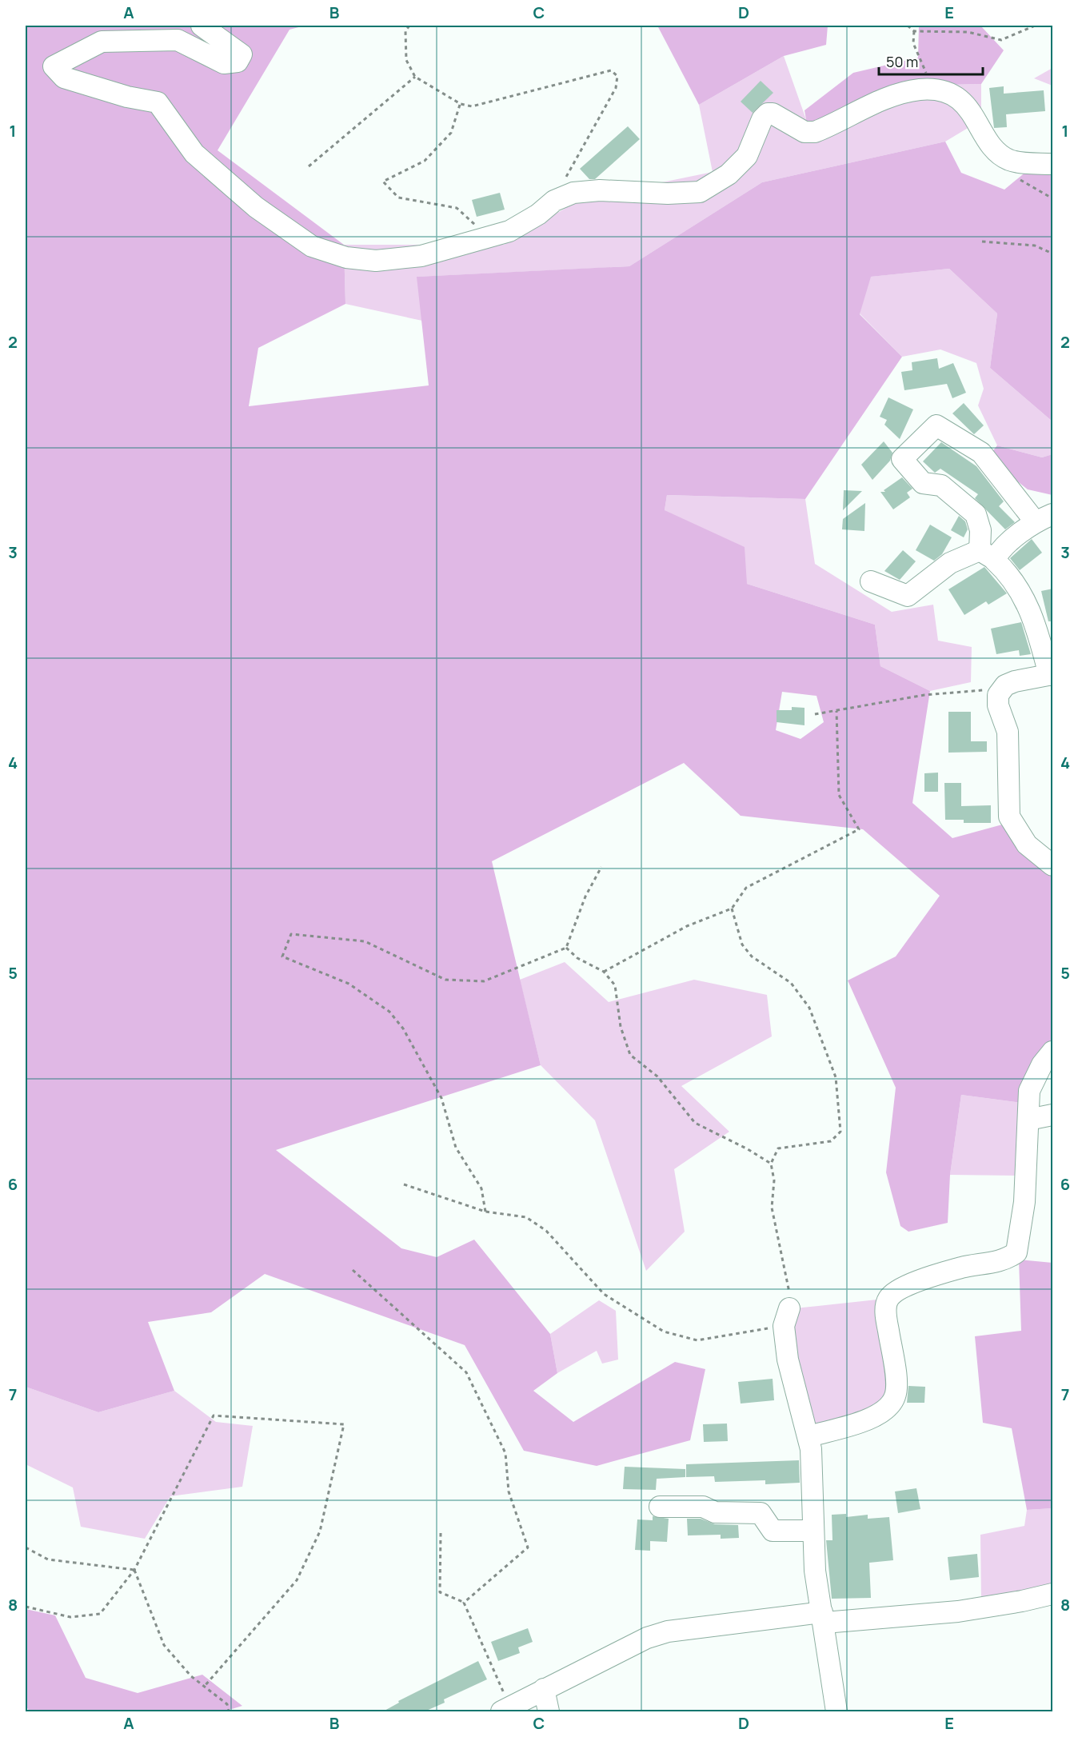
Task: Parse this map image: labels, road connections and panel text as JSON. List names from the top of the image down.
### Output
{
  "scale_bar": "50 m",
  "grid": {
    "columns": [
      "A",
      "B",
      "C",
      "D",
      "E"
    ],
    "rows": [
      "1",
      "2",
      "3",
      "4",
      "5",
      "6",
      "7",
      "8"
    ]
  }
}
